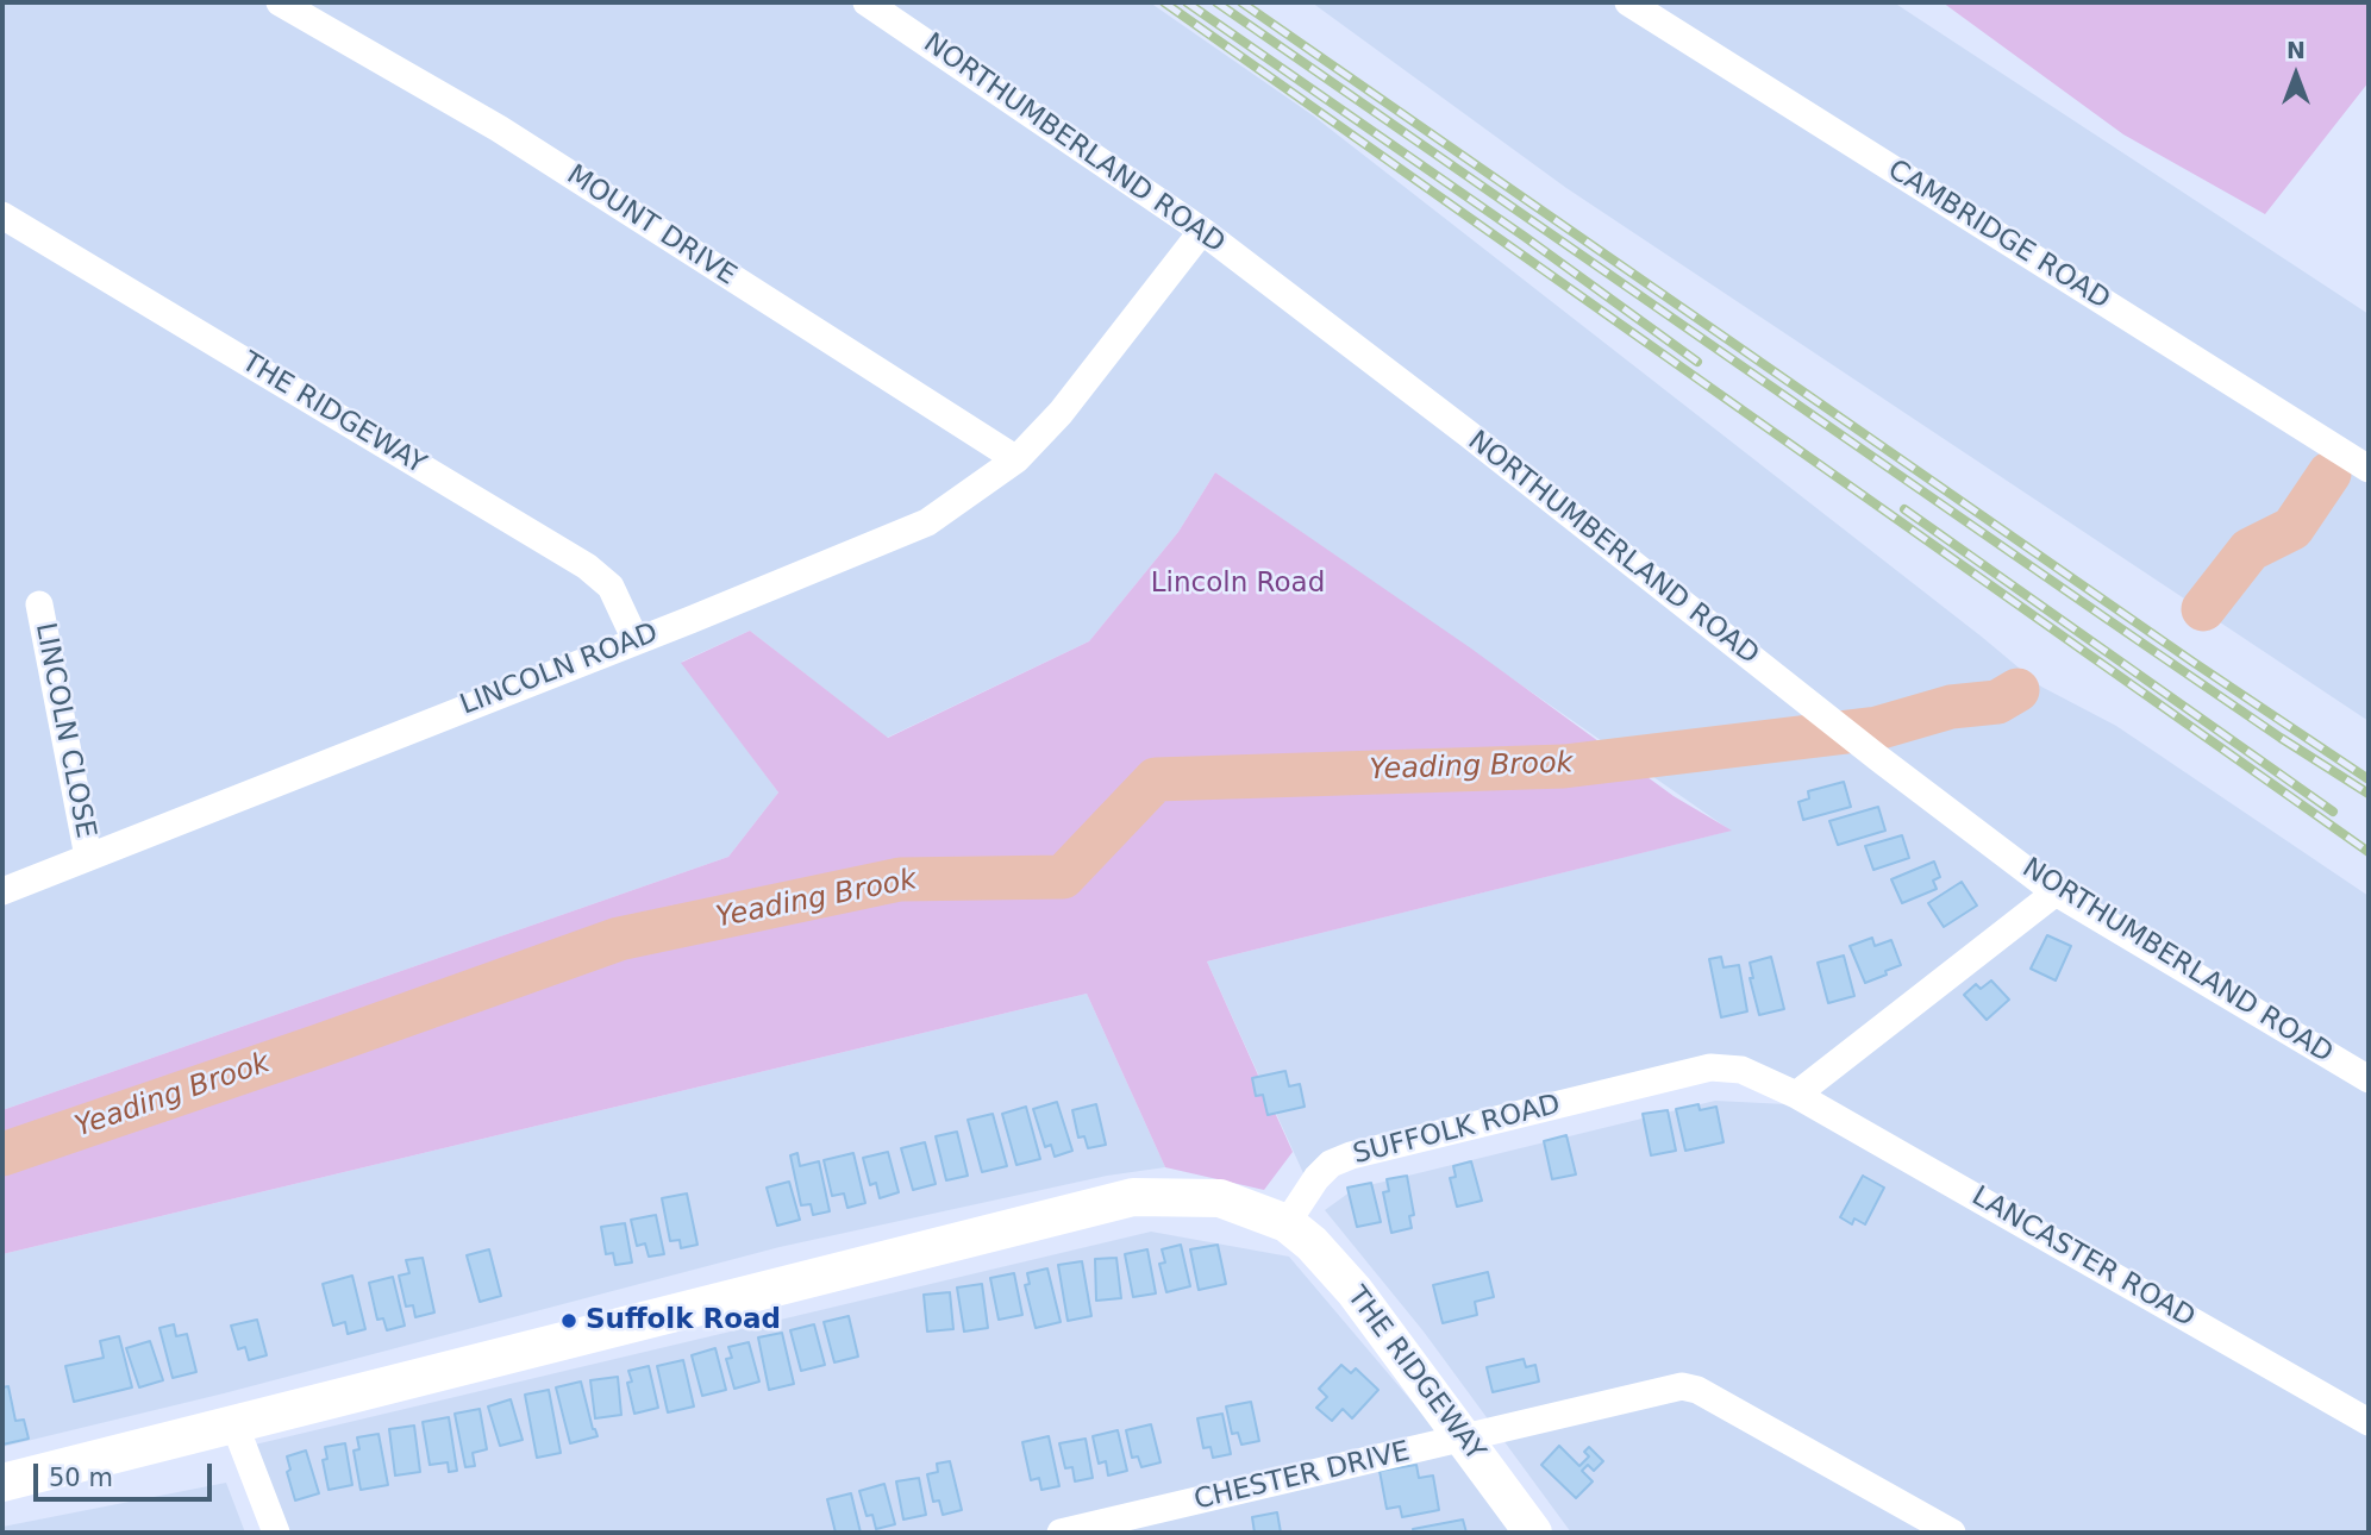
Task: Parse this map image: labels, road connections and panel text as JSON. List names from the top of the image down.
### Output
{
  "streets": {
    "street": [
      "NORTHUMBERLAND ROAD",
      "MOUNT DRIVE",
      "CAMBRIDGE ROAD",
      "THE RIDGEWAY",
      "LINCOLN ROAD",
      "LINCOLN CLOSE",
      "SUFFOLK ROAD",
      "LANCASTER ROAD",
      "CHESTER DRIVE"
    ]
  },
  "crossings": [
    ["NORTHUMBERLAND ROAD", "LINCOLN ROAD"],
    ["MOUNT DRIVE", "LINCOLN ROAD"],
    ["THE RIDGEWAY", "LINCOLN ROAD"],
    ["THE RIDGEWAY", "SUFFOLK ROAD"],
    ["THE RIDGEWAY", "CHESTER DRIVE"],
    ["LINCOLN ROAD", "LINCOLN CLOSE"],
    ["SUFFOLK ROAD", "LANCASTER ROAD"]
  ],
  "water": ["Yeading Brook"],
  "parks": ["Lincoln Road"],
  "places": ["Suffolk Road"],
  "scale_bar": "50 m",
  "north": "top"
}
